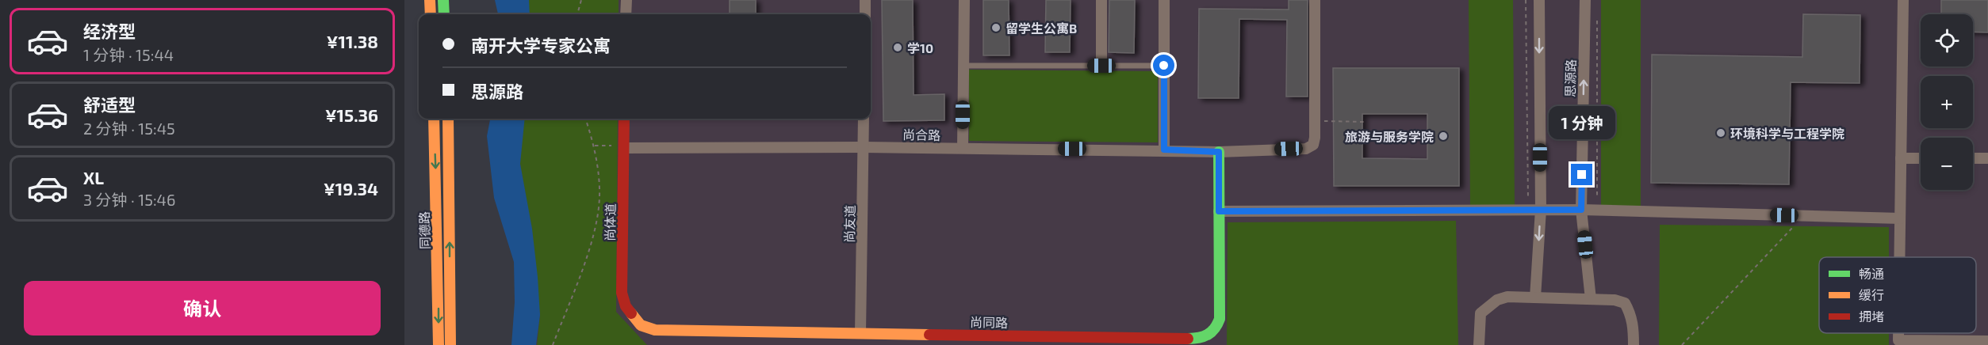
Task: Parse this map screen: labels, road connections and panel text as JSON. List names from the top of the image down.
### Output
{
  "streets": {
    "street": [
      "思源路",
      "尚合路",
      "尚体道",
      "尚友道",
      "同德路",
      "尚同路"
    ]
  },
  "crossings": [
    ["尚合路", "尚体道"],
    ["尚合路", "尚友道"],
    ["尚合路", "尚同路"],
    ["尚体道", "尚同路"],
    ["尚友道", "尚同路"]
  ],
  "places": [
    "留学生公寓B",
    "学10",
    "环境科学与工程学院",
    "旅游与服务学院"
  ],
  "legend": ["畅通", "缓行", "拥堵"],
  "page": {
    "list": [
      {
        "name": "经济型",
        "note": "1 分钟 · 15:44",
        "value": "¥11.38"
      },
      {
        "name": "舒适型",
        "note": "2 分钟 · 15:45",
        "value": "¥15.36"
      },
      {
        "name": "XL",
        "note": "3 分钟 · 15:46",
        "value": "¥19.34"
      }
    ],
    "map_buttons": ["+", "−"],
    "banner": ["南开大学专家公寓", "思源路"],
    "bubble": "1 分钟",
    "buttons": "确认"
  }
}
